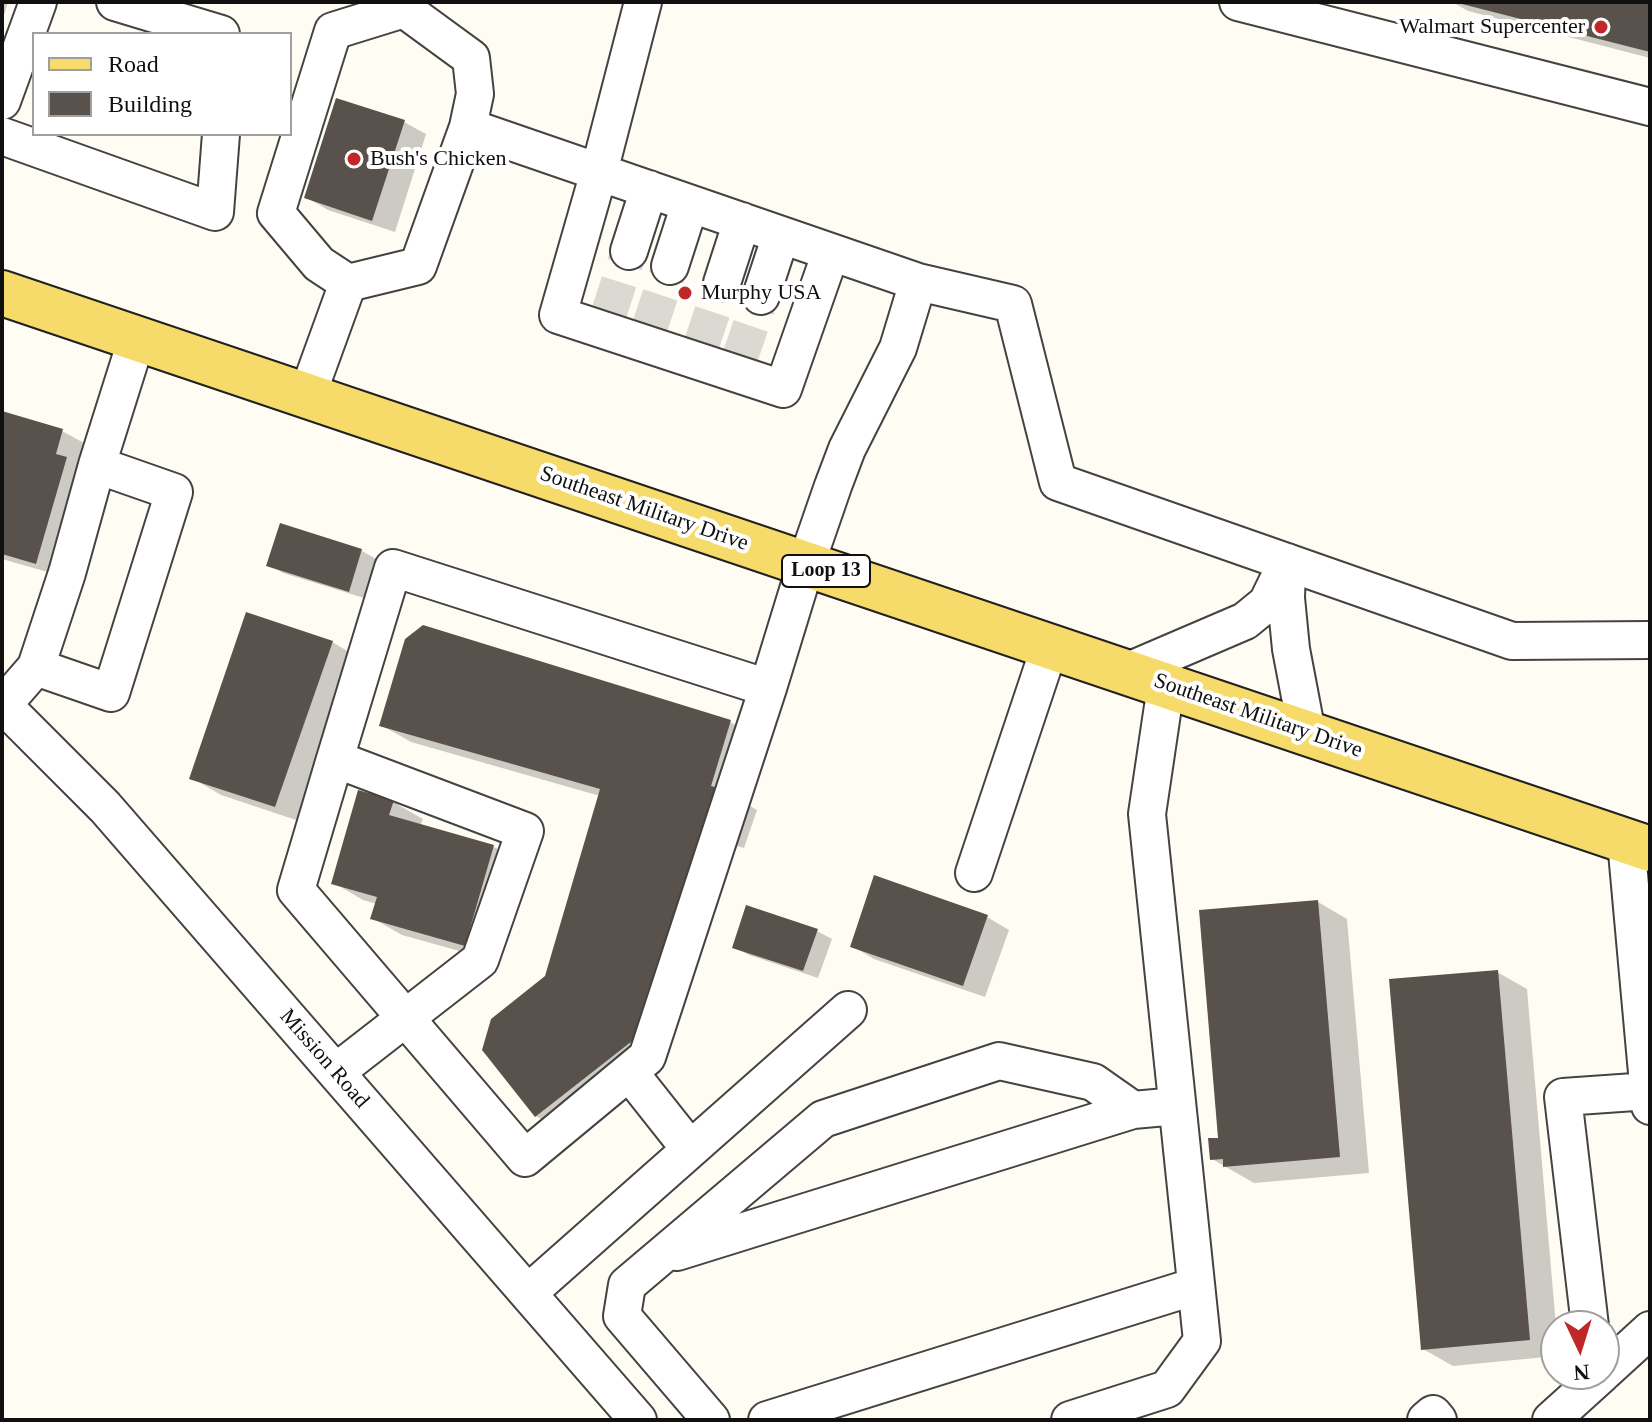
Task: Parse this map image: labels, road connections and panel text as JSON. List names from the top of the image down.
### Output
{
  "streets": {
    "main road": ["Southeast Military Drive", "Loop 13"],
    "street": ["Mission Road"]
  },
  "places": ["Walmart Supercenter", "Bush's Chicken", "Murphy USA"],
  "legend": ["Road", "Building"],
  "north": "bottom"
}
